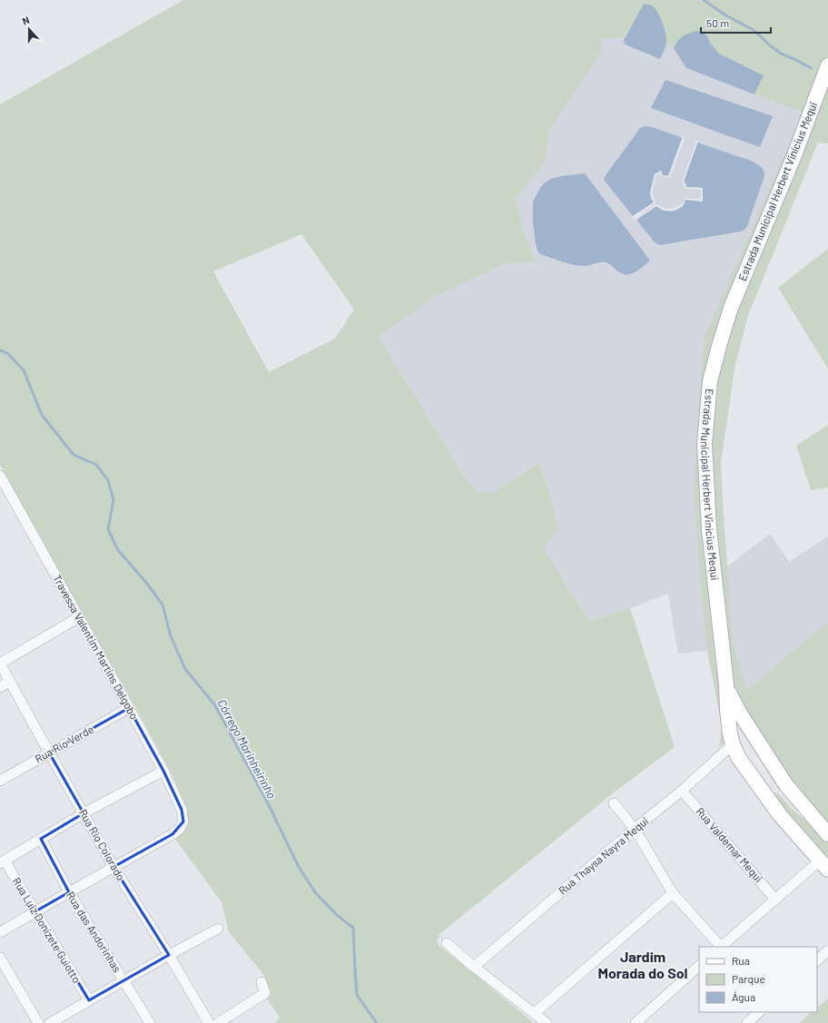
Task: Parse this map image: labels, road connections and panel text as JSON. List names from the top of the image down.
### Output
{
  "streets": {
    "main road": ["Estrada Municipal Herbert Vinícius Mequi"],
    "street": [
      "Travessa Valentim Martins Delgobo",
      "Rua Rio Verde",
      "Rua Rio Colorado",
      "Rua Valdemar Mequi",
      "Rua Thaysa Nayra Mequi",
      "Rua Luiz Donizete Guiotto",
      "Rua das Andorinhas"
    ]
  },
  "crossings": [
    ["Estrada Municipal Herbert Vinícius Mequi", "Rua Thaysa Nayra Mequi"],
    ["Travessa Valentim Martins Delgobo", "Rua Rio Verde"],
    ["Travessa Valentim Martins Delgobo", "Rua Rio Colorado"],
    ["Rua Rio Verde", "Rua Rio Colorado"],
    ["Rua Valdemar Mequi", "Rua Thaysa Nayra Mequi"]
  ],
  "districts": ["Jardim Morada do Sol"],
  "water": ["Córrego Marinheirinho"],
  "legend": ["Rua", "Parque", "Água"],
  "scale_bar": "50 m",
  "north": "top"
}
